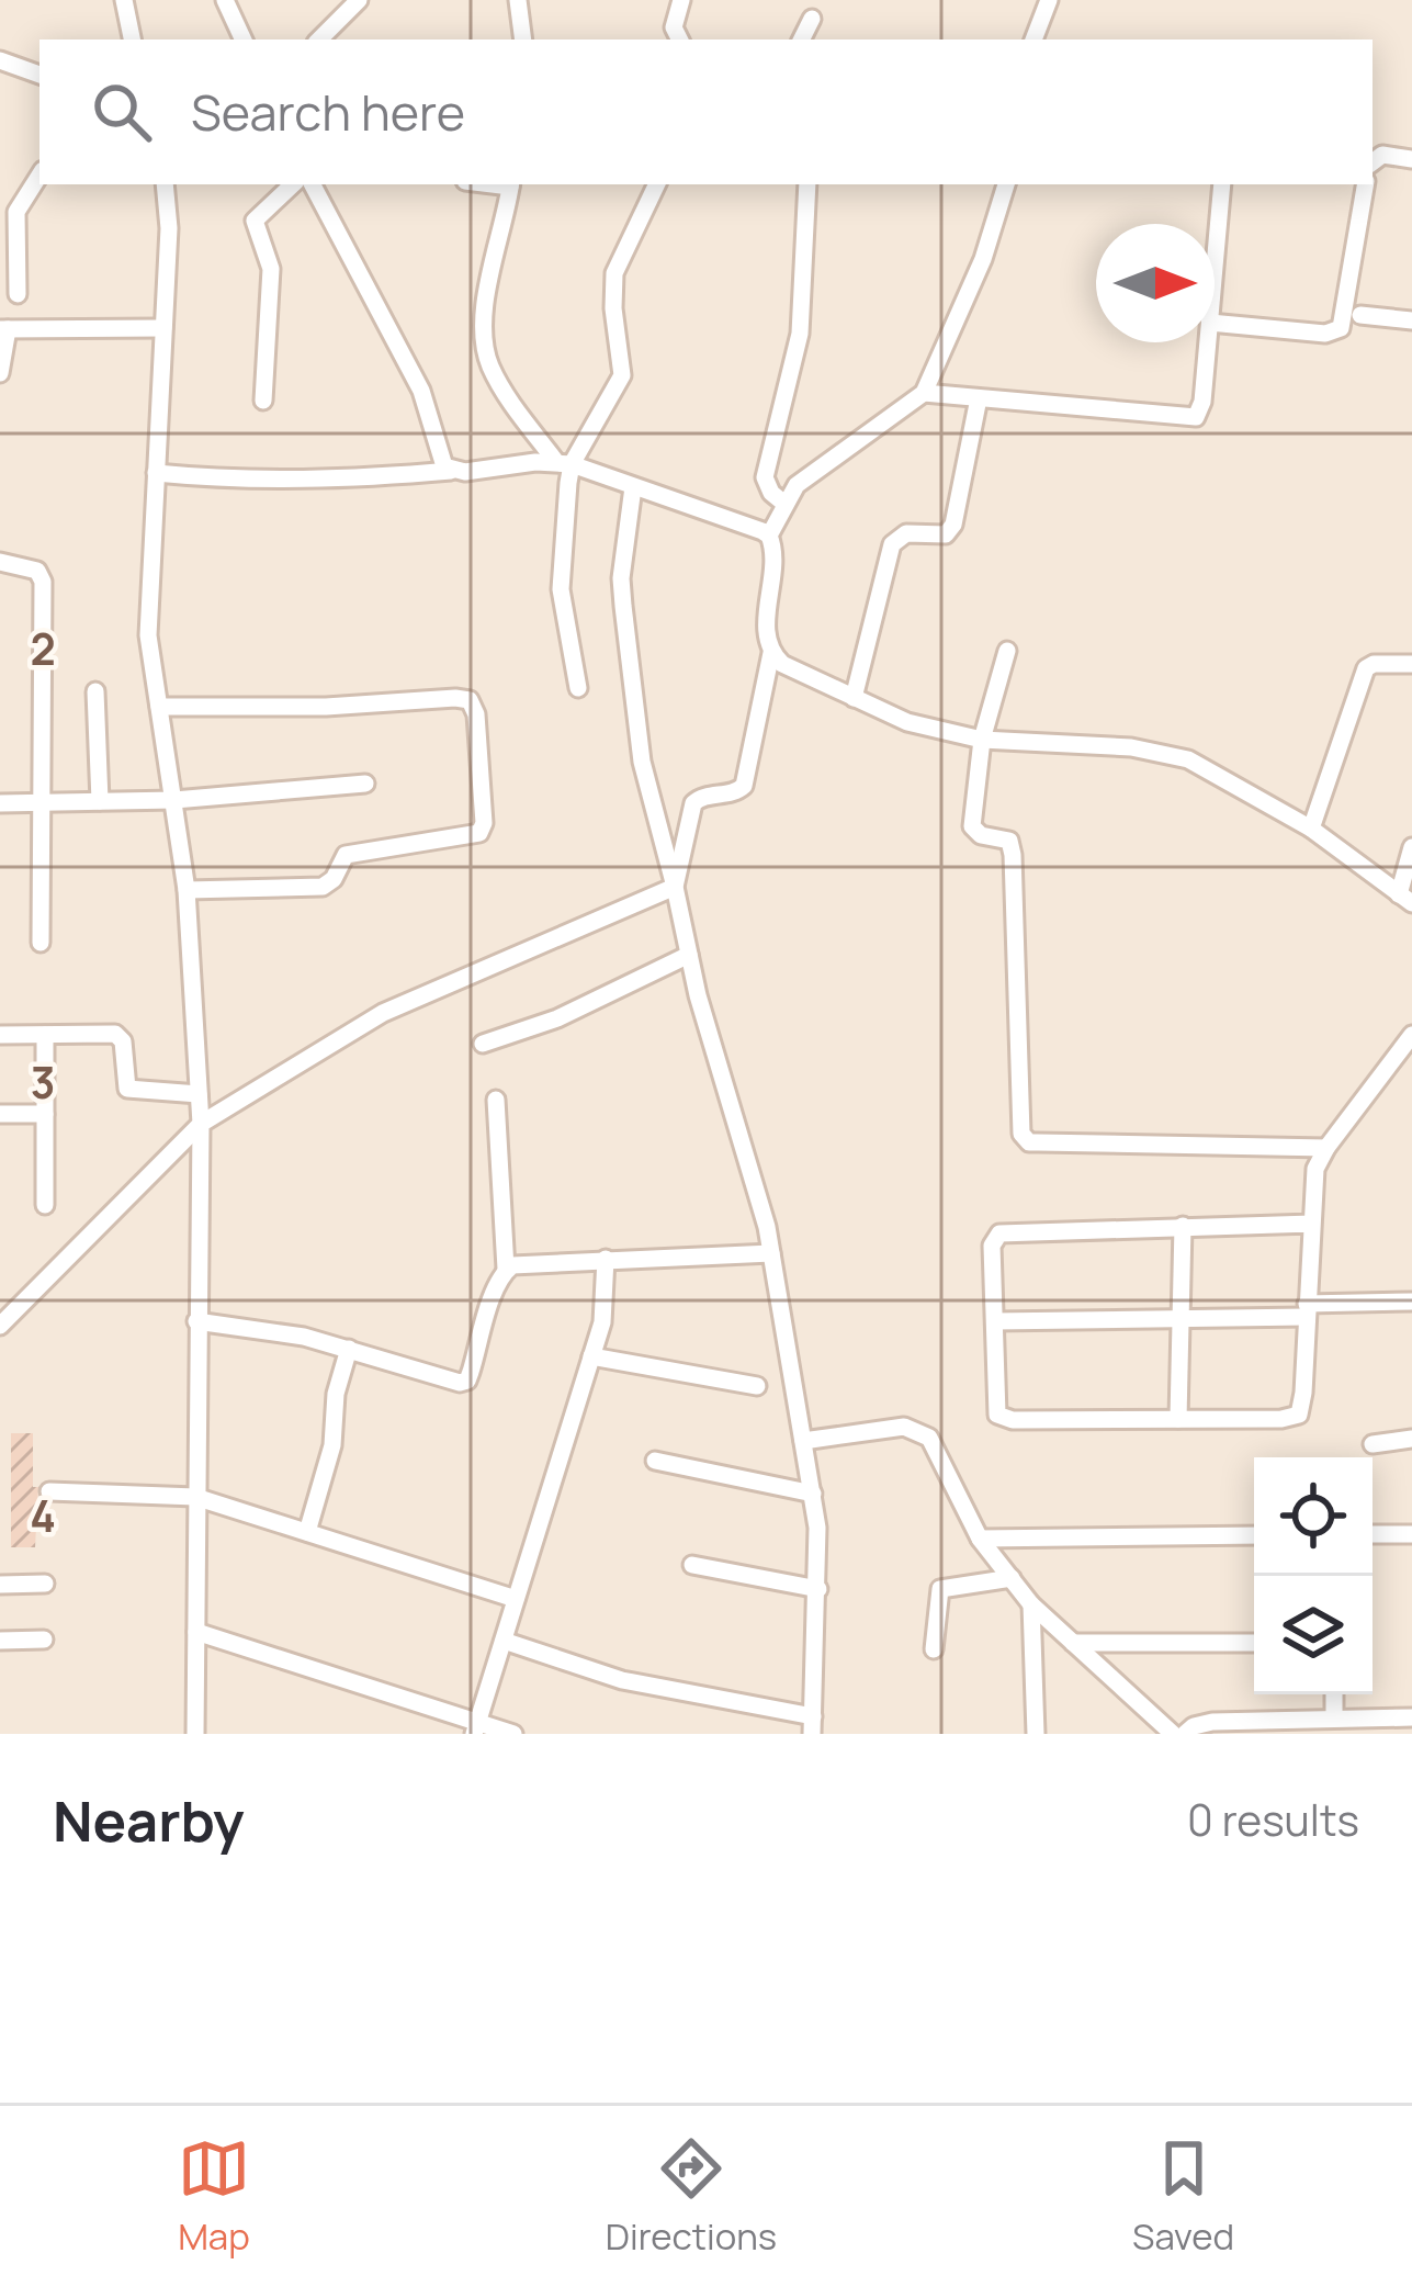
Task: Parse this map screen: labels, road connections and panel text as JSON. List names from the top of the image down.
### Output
{
  "north": "right",
  "page": {
    "search": "Search here",
    "heading": ["Nearby", "0 results"],
    "nav": ["Map", "Directions", "Saved"]
  },
  "grid": {
    "rows": ["2", "3", "4"]
  }
}
